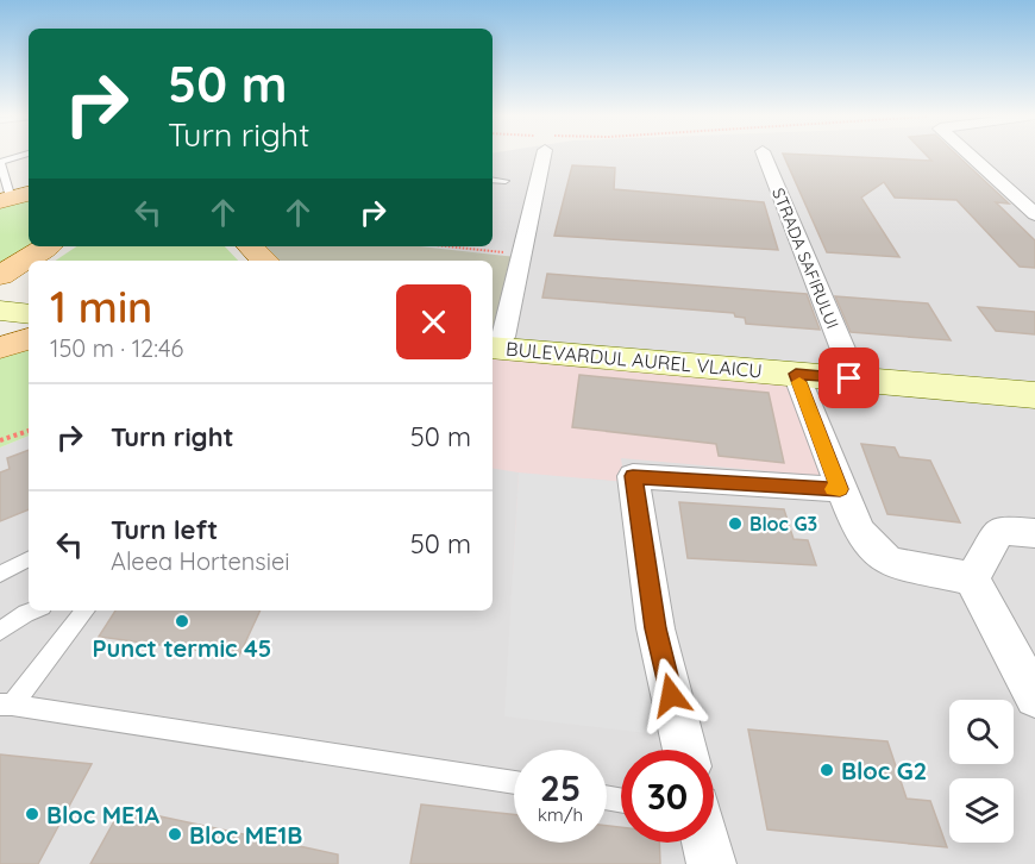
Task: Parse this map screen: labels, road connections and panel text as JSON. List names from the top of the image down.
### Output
{
  "streets": {
    "main road": ["BULEVARDUL AUREL VLAICU"],
    "street": ["STRADA SAFIRULUI"]
  },
  "crossings": [
    ["STRADA SAFIRULUI", "BULEVARDUL AUREL VLAICU"]
  ],
  "places": [
    "Bloc G3",
    "Punct termic 45",
    "Bloc G2",
    "Bloc ME1A",
    "Bloc ME1B"
  ],
  "page": {
    "turn": ["50 m", "Turn right"],
    "heading": ["1 min", "150 m · 12:46"],
    "list": [
      {
        "name": "Turn right",
        "value": "50 m"
      },
      {
        "name": "Turn left",
        "note": "Aleea Hortensiei",
        "value": "50 m"
      }
    ],
    "speed": "25 km/h",
    "limit": "30"
  }
}
